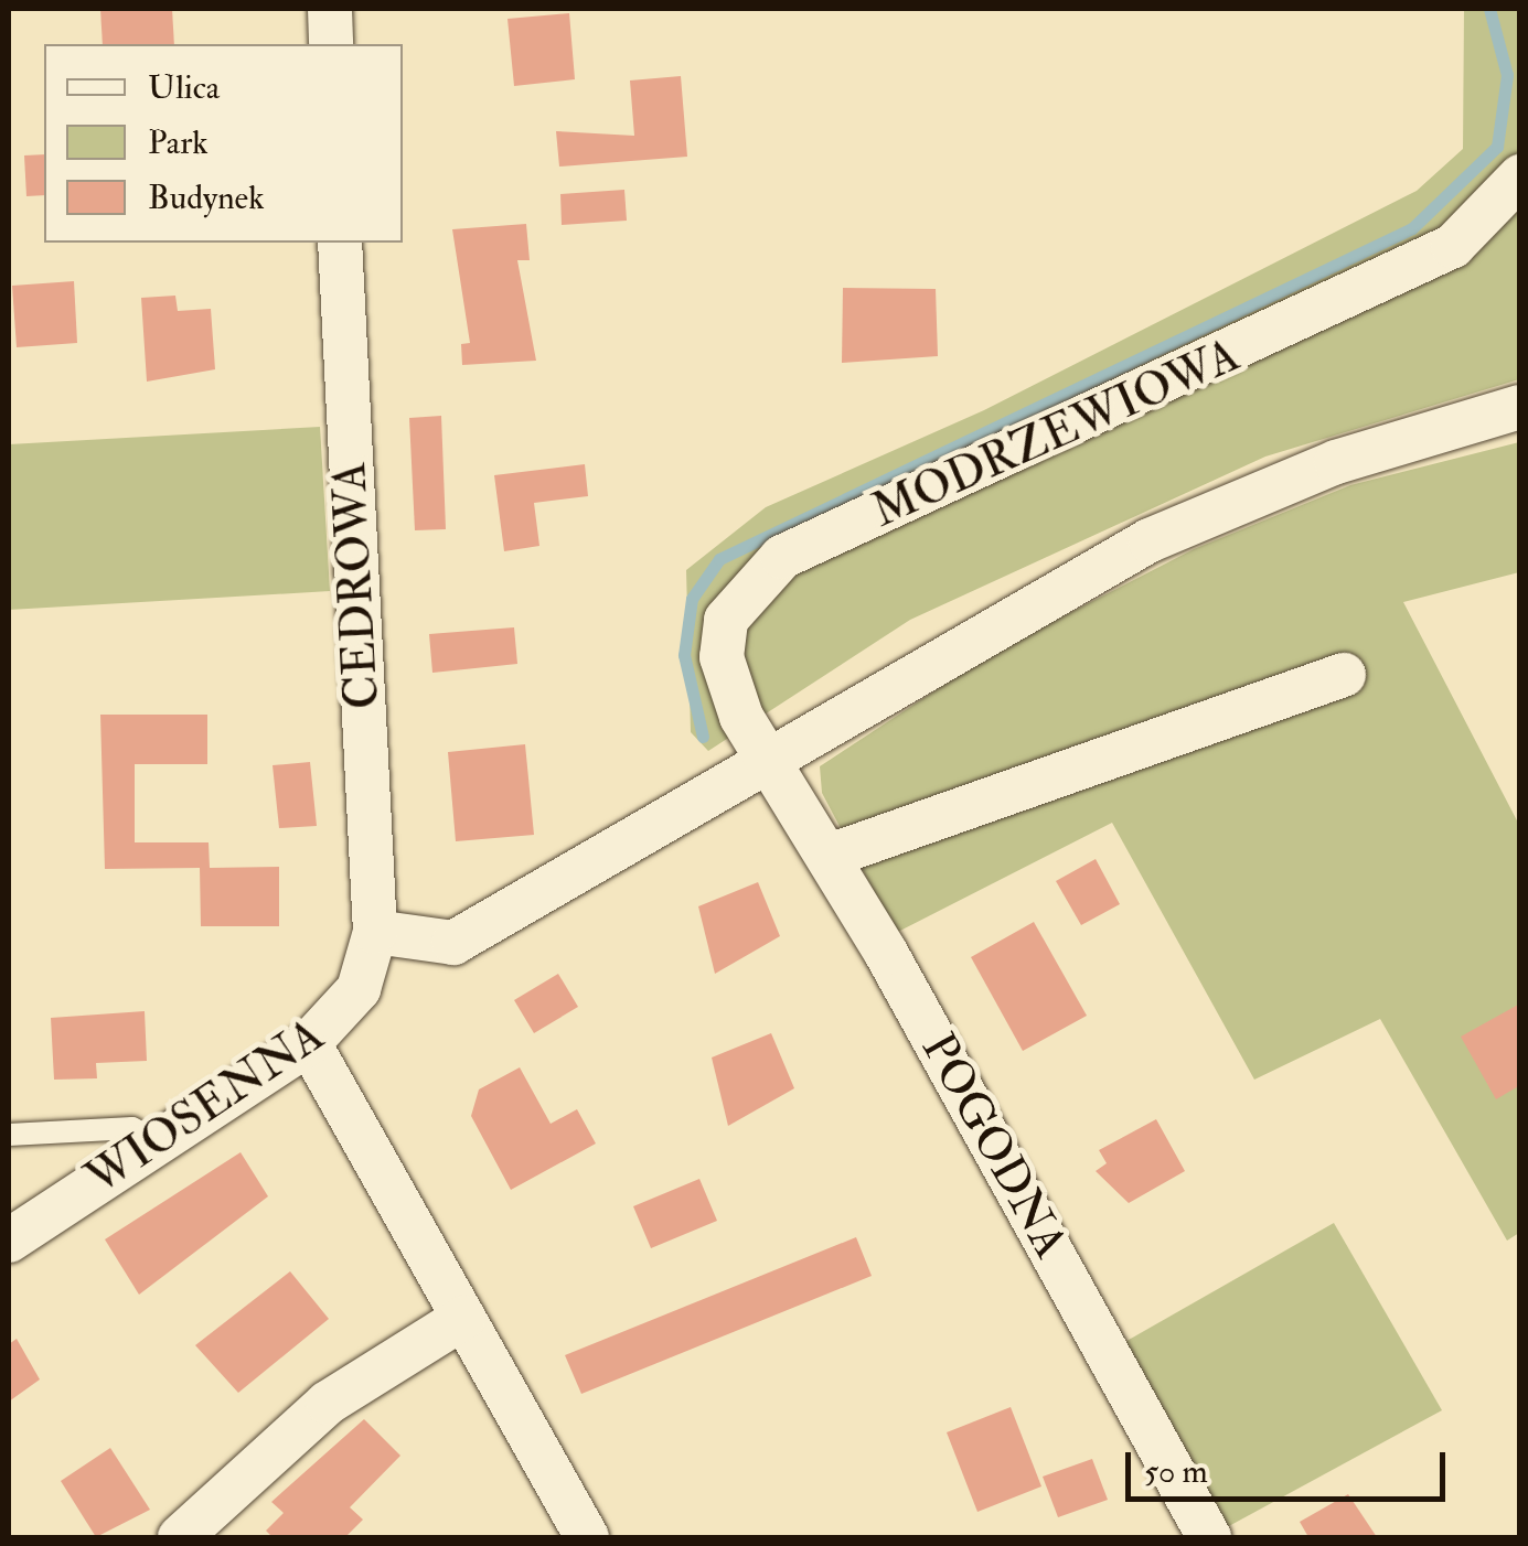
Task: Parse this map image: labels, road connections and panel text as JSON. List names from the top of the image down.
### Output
{
  "streets": {
    "street": [
      "MODRZEWIOWA",
      "CEDROWA",
      "WIOSENNA",
      "POGODNA"
    ]
  },
  "crossings": [
    ["MODRZEWIOWA", "POGODNA"],
    ["CEDROWA", "WIOSENNA"]
  ],
  "legend": ["Ulica", "Park", "Budynek"],
  "scale_bar": "50 m"
}
